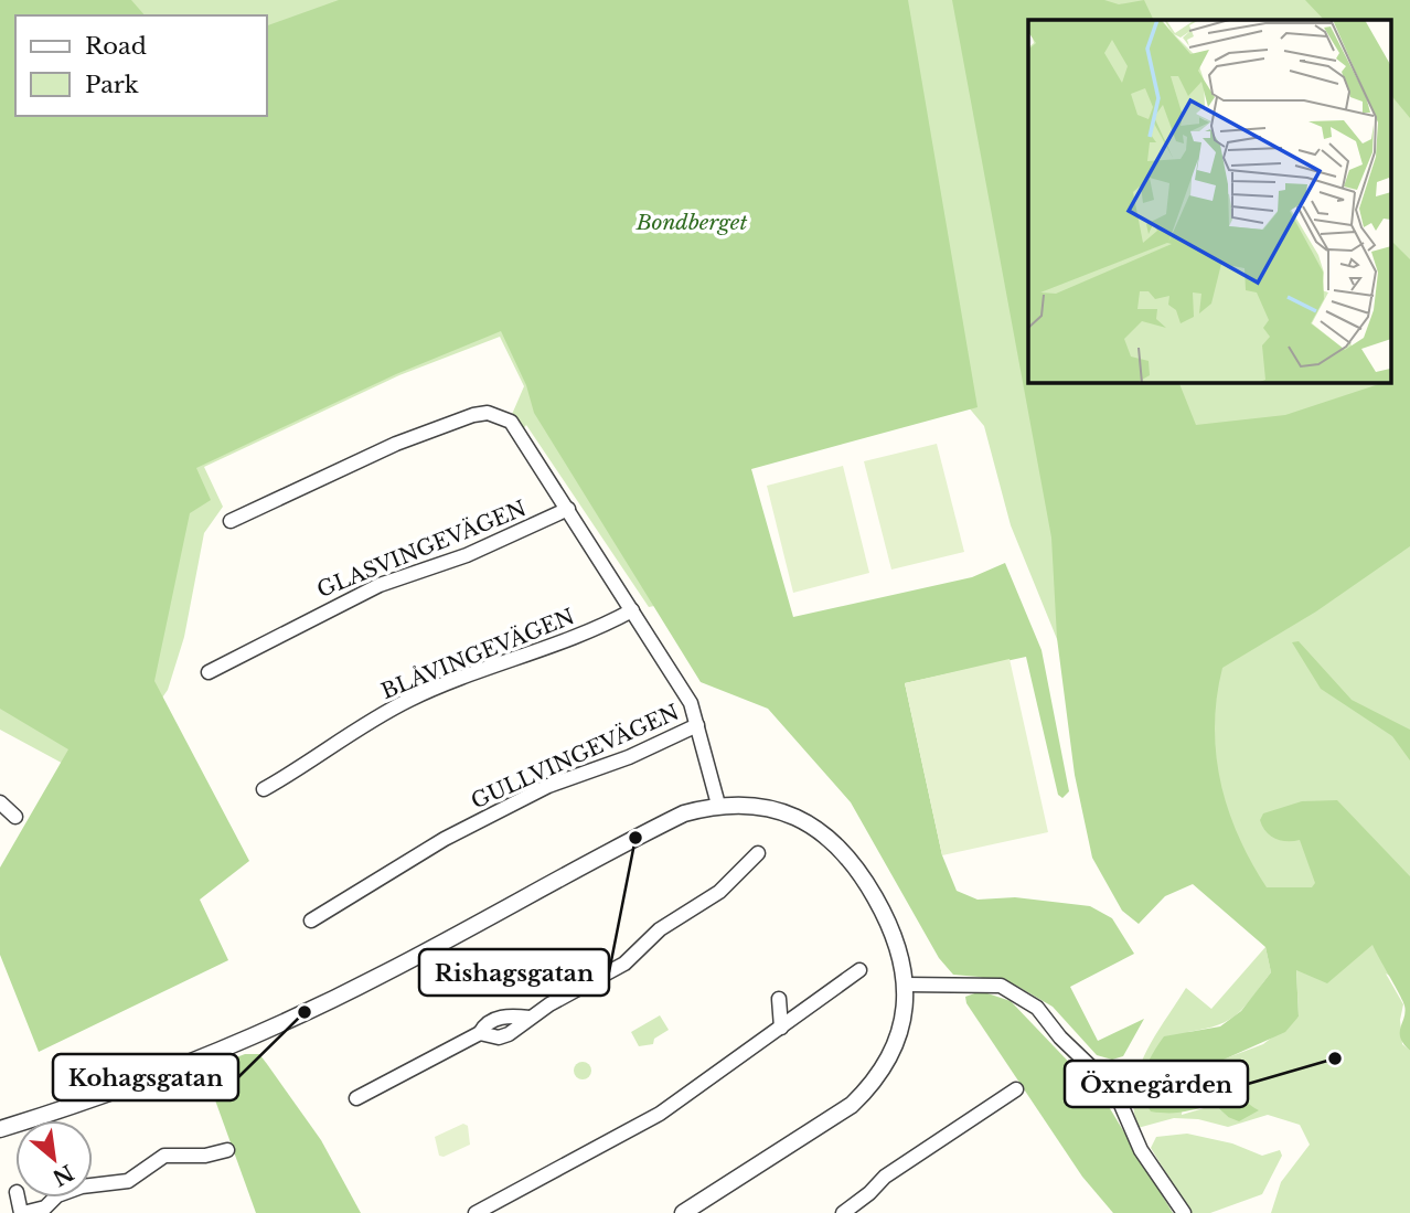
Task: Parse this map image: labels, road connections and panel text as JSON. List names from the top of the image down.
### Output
{
  "streets": {
    "street": ["GLASVINGEVÄGEN", "BLÅVINGEVÄGEN", "GULLVINGEVÄGEN"]
  },
  "parks": ["Bondberget"],
  "places": ["Rishagsgatan", "Kohagsgatan", "Öxnegården"],
  "legend": ["Road", "Park"],
  "north": "bottom right"
}
